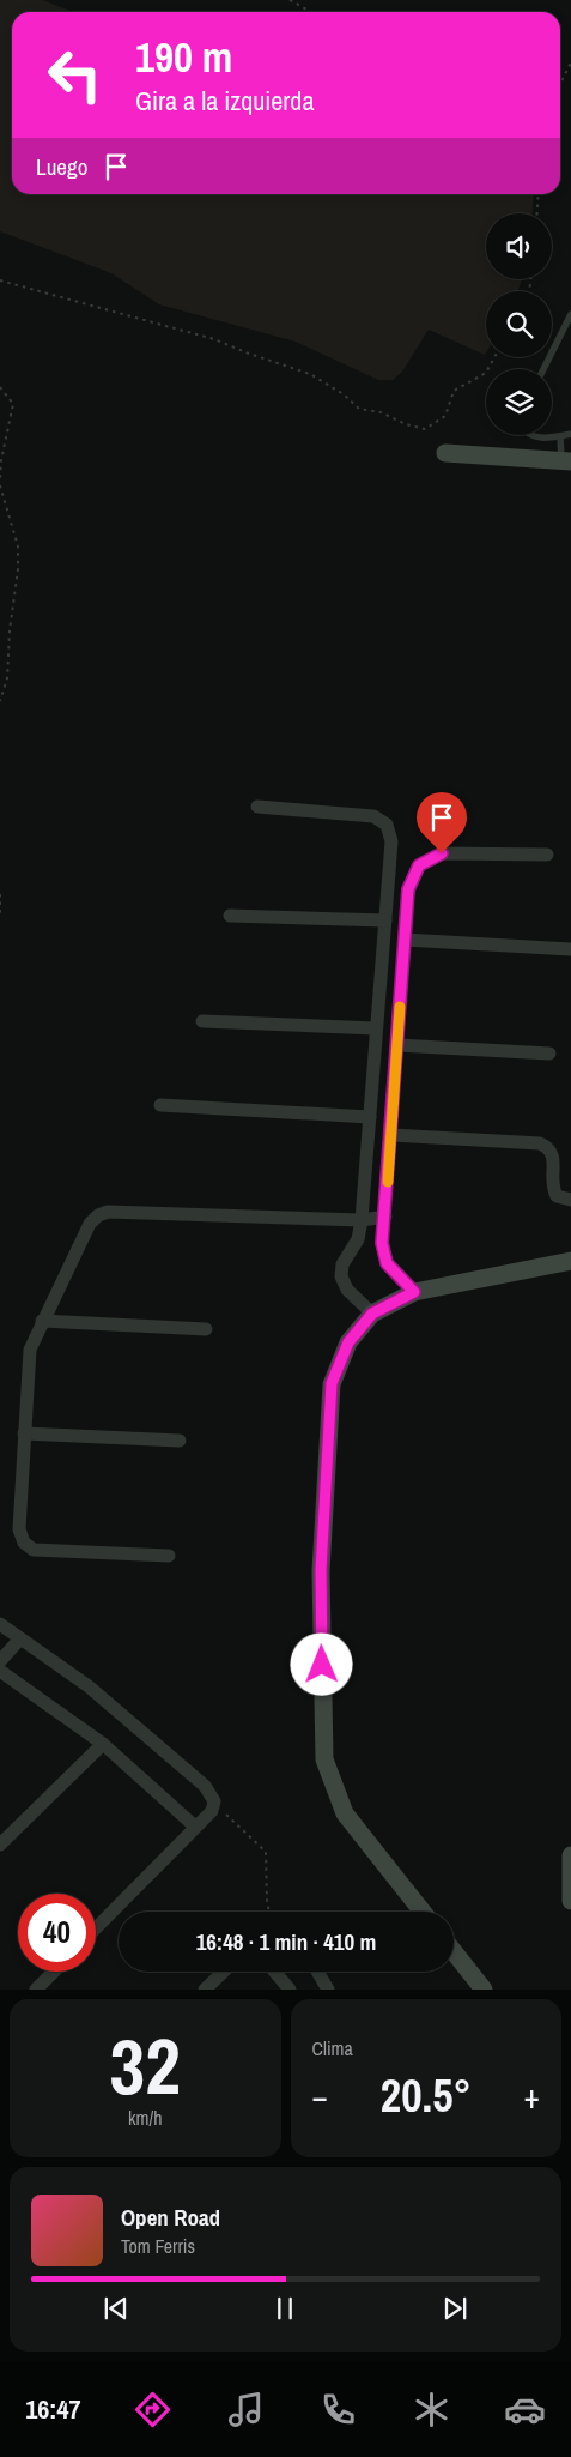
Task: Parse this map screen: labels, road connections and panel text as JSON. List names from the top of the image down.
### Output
{
  "page": {
    "turn": ["190 m", "Gira a la izquierda"],
    "then": "Luego",
    "limit": "40",
    "trip": "16:48 · 1 min · 410 m",
    "tile": [
      ["32", "km/h"],
      "Clima"
    ],
    "heat": ["−", "20.5°", "+"],
    "song": ["Open Road", "Tom Ferris"],
    "tabs": "16:47"
  }
}
